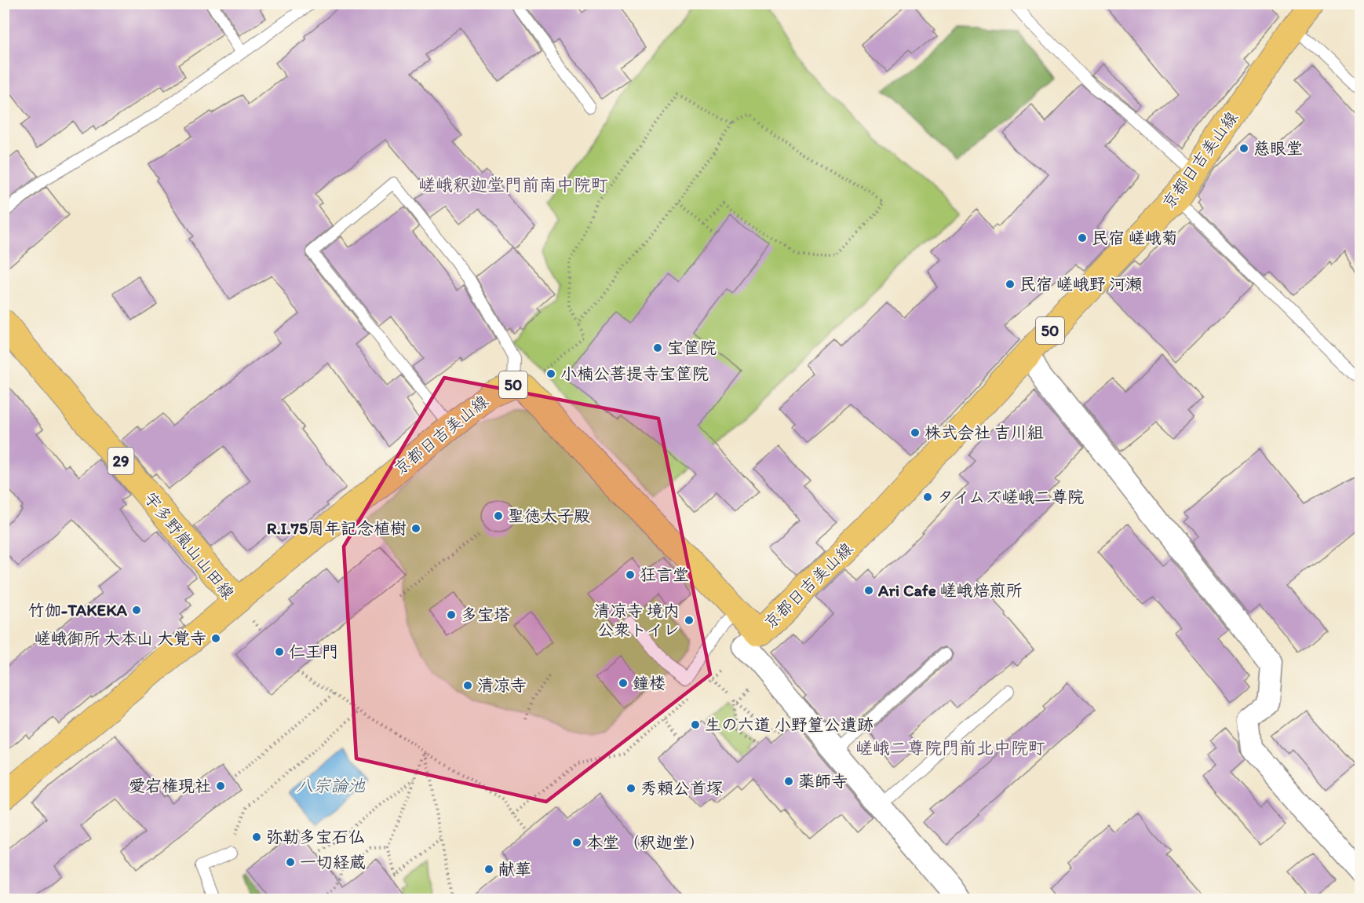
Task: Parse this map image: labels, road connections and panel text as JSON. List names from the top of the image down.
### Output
{
  "streets": {
    "main road": [
      "京都日吉美山線",
      "50",
      "29",
      "宇多野嵐山山田線"
    ]
  },
  "crossings": [
    ["京都日吉美山線", "宇多野嵐山山田線"]
  ],
  "districts": ["嵯峨釈迦堂門前南中院町", "嵯峨二尊院門前北中院町"],
  "water": ["八宗論池"],
  "places": [
    "慈眼堂",
    "民宿 嵯峨菊",
    "民宿 嵯峨野 河瀬",
    "宝筐院",
    "小楠公菩提寺宝筐院",
    "株式会社 吉川組",
    "タイムズ嵯峨二尊院",
    "聖徳太子殿",
    "R.I.75周年記念植樹",
    "狂言堂",
    "Ari Cafe 嵯峨焙煎所",
    "竹伽-TAKEKA",
    "多宝塔",
    "清凉寺 境内 公衆トイレ",
    "嵯峨御所 大本山 大覚寺",
    "仁王門",
    "鐘楼",
    "清凉寺",
    "生の六道 小野篁公遺跡",
    "薬師寺",
    "愛宕権現社",
    "秀頼公首塚",
    "弥勒多宝石仏",
    "本堂 （釈迦堂）",
    "一切経蔵",
    "献華"
  ]
}
